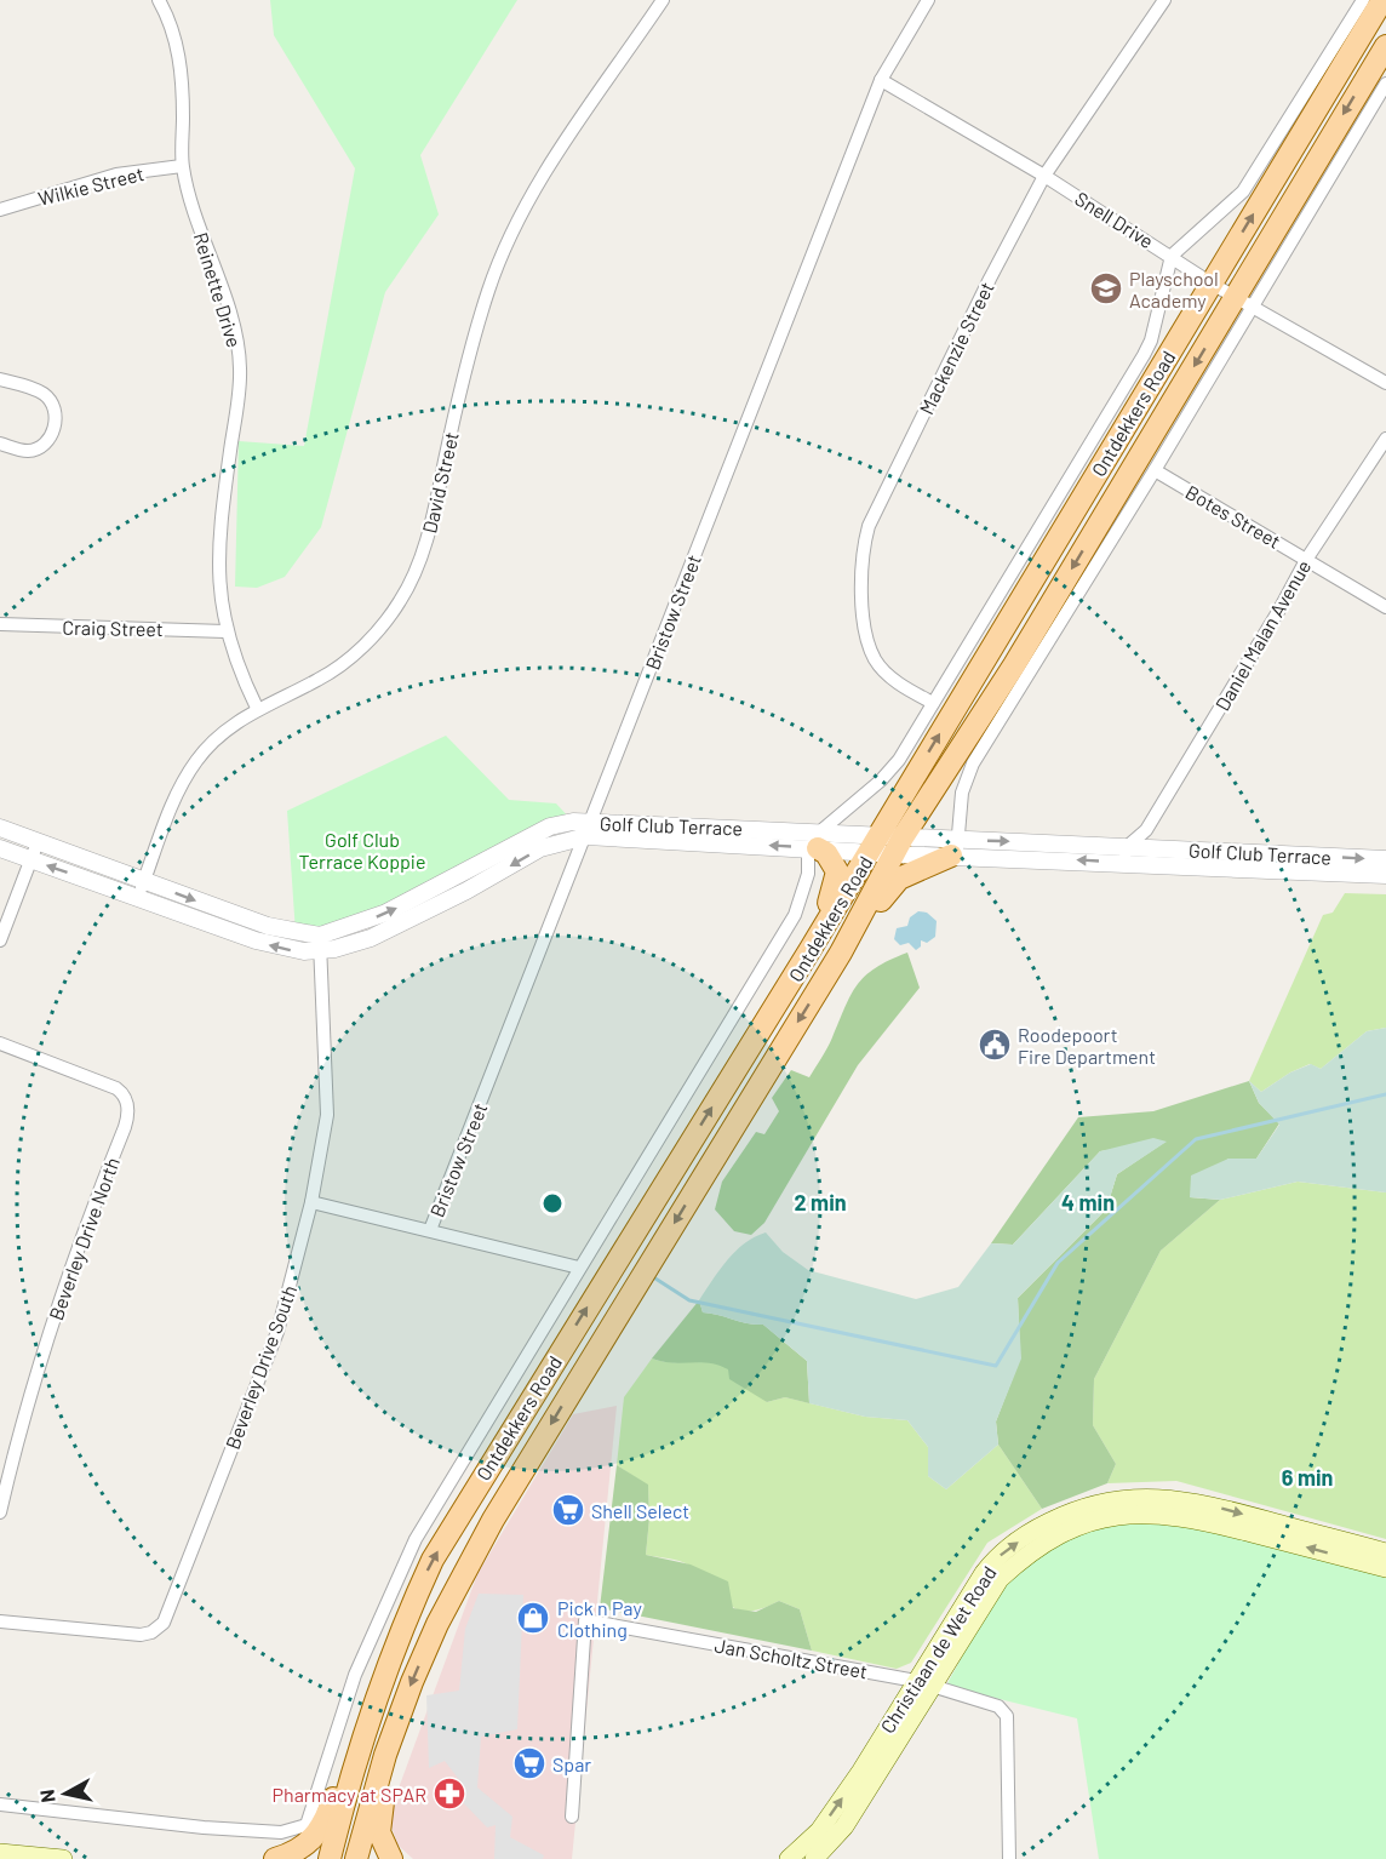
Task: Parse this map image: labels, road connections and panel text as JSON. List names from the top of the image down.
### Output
{
  "streets": {
    "main road": ["Ontdekkers Road", "Christiaan de Wet Road"],
    "street": [
      "Wilkie Street",
      "Snell Drive",
      "Reinette Drive",
      "Mackenzie Street",
      "David Street",
      "Botes Street",
      "Bristow Street",
      "Craig Street",
      "Daniel Malan Avenue",
      "Golf Club Terrace",
      "Beverley Drive North",
      "Beverley Drive South",
      "Jan Scholtz Street"
    ]
  },
  "crossings": [
    ["Wilkie Street", "Reinette Drive"],
    ["Snell Drive", "Mackenzie Street"],
    ["Snell Drive", "Ontdekkers Road"],
    ["Snell Drive", "Bristow Street"],
    ["Reinette Drive", "David Street"],
    ["Reinette Drive", "Craig Street"],
    ["Mackenzie Street", "Ontdekkers Road"],
    ["Ontdekkers Road", "Botes Street"],
    ["Ontdekkers Road", "Golf Club Terrace"],
    ["David Street", "Golf Club Terrace"],
    ["Botes Street", "Daniel Malan Avenue"],
    ["Bristow Street", "Golf Club Terrace"],
    ["Daniel Malan Avenue", "Golf Club Terrace"],
    ["Golf Club Terrace", "Beverley Drive South"],
    ["Christiaan de Wet Road", "Jan Scholtz Street"]
  ],
  "parks": ["Golf Club Terrace Koppie"],
  "places": {
    "school or university": ["Playschool Academy"],
    "public building": ["Roodepoort Fire Department"],
    "supermarket": ["Shell Select", "Spar"],
    "shop": ["Pick n Pay Clothing"],
    "pharmacy": ["Pharmacy at SPAR"]
  },
  "north": "left",
  "rings": ["2 min", "4 min", "6 min"]
}
